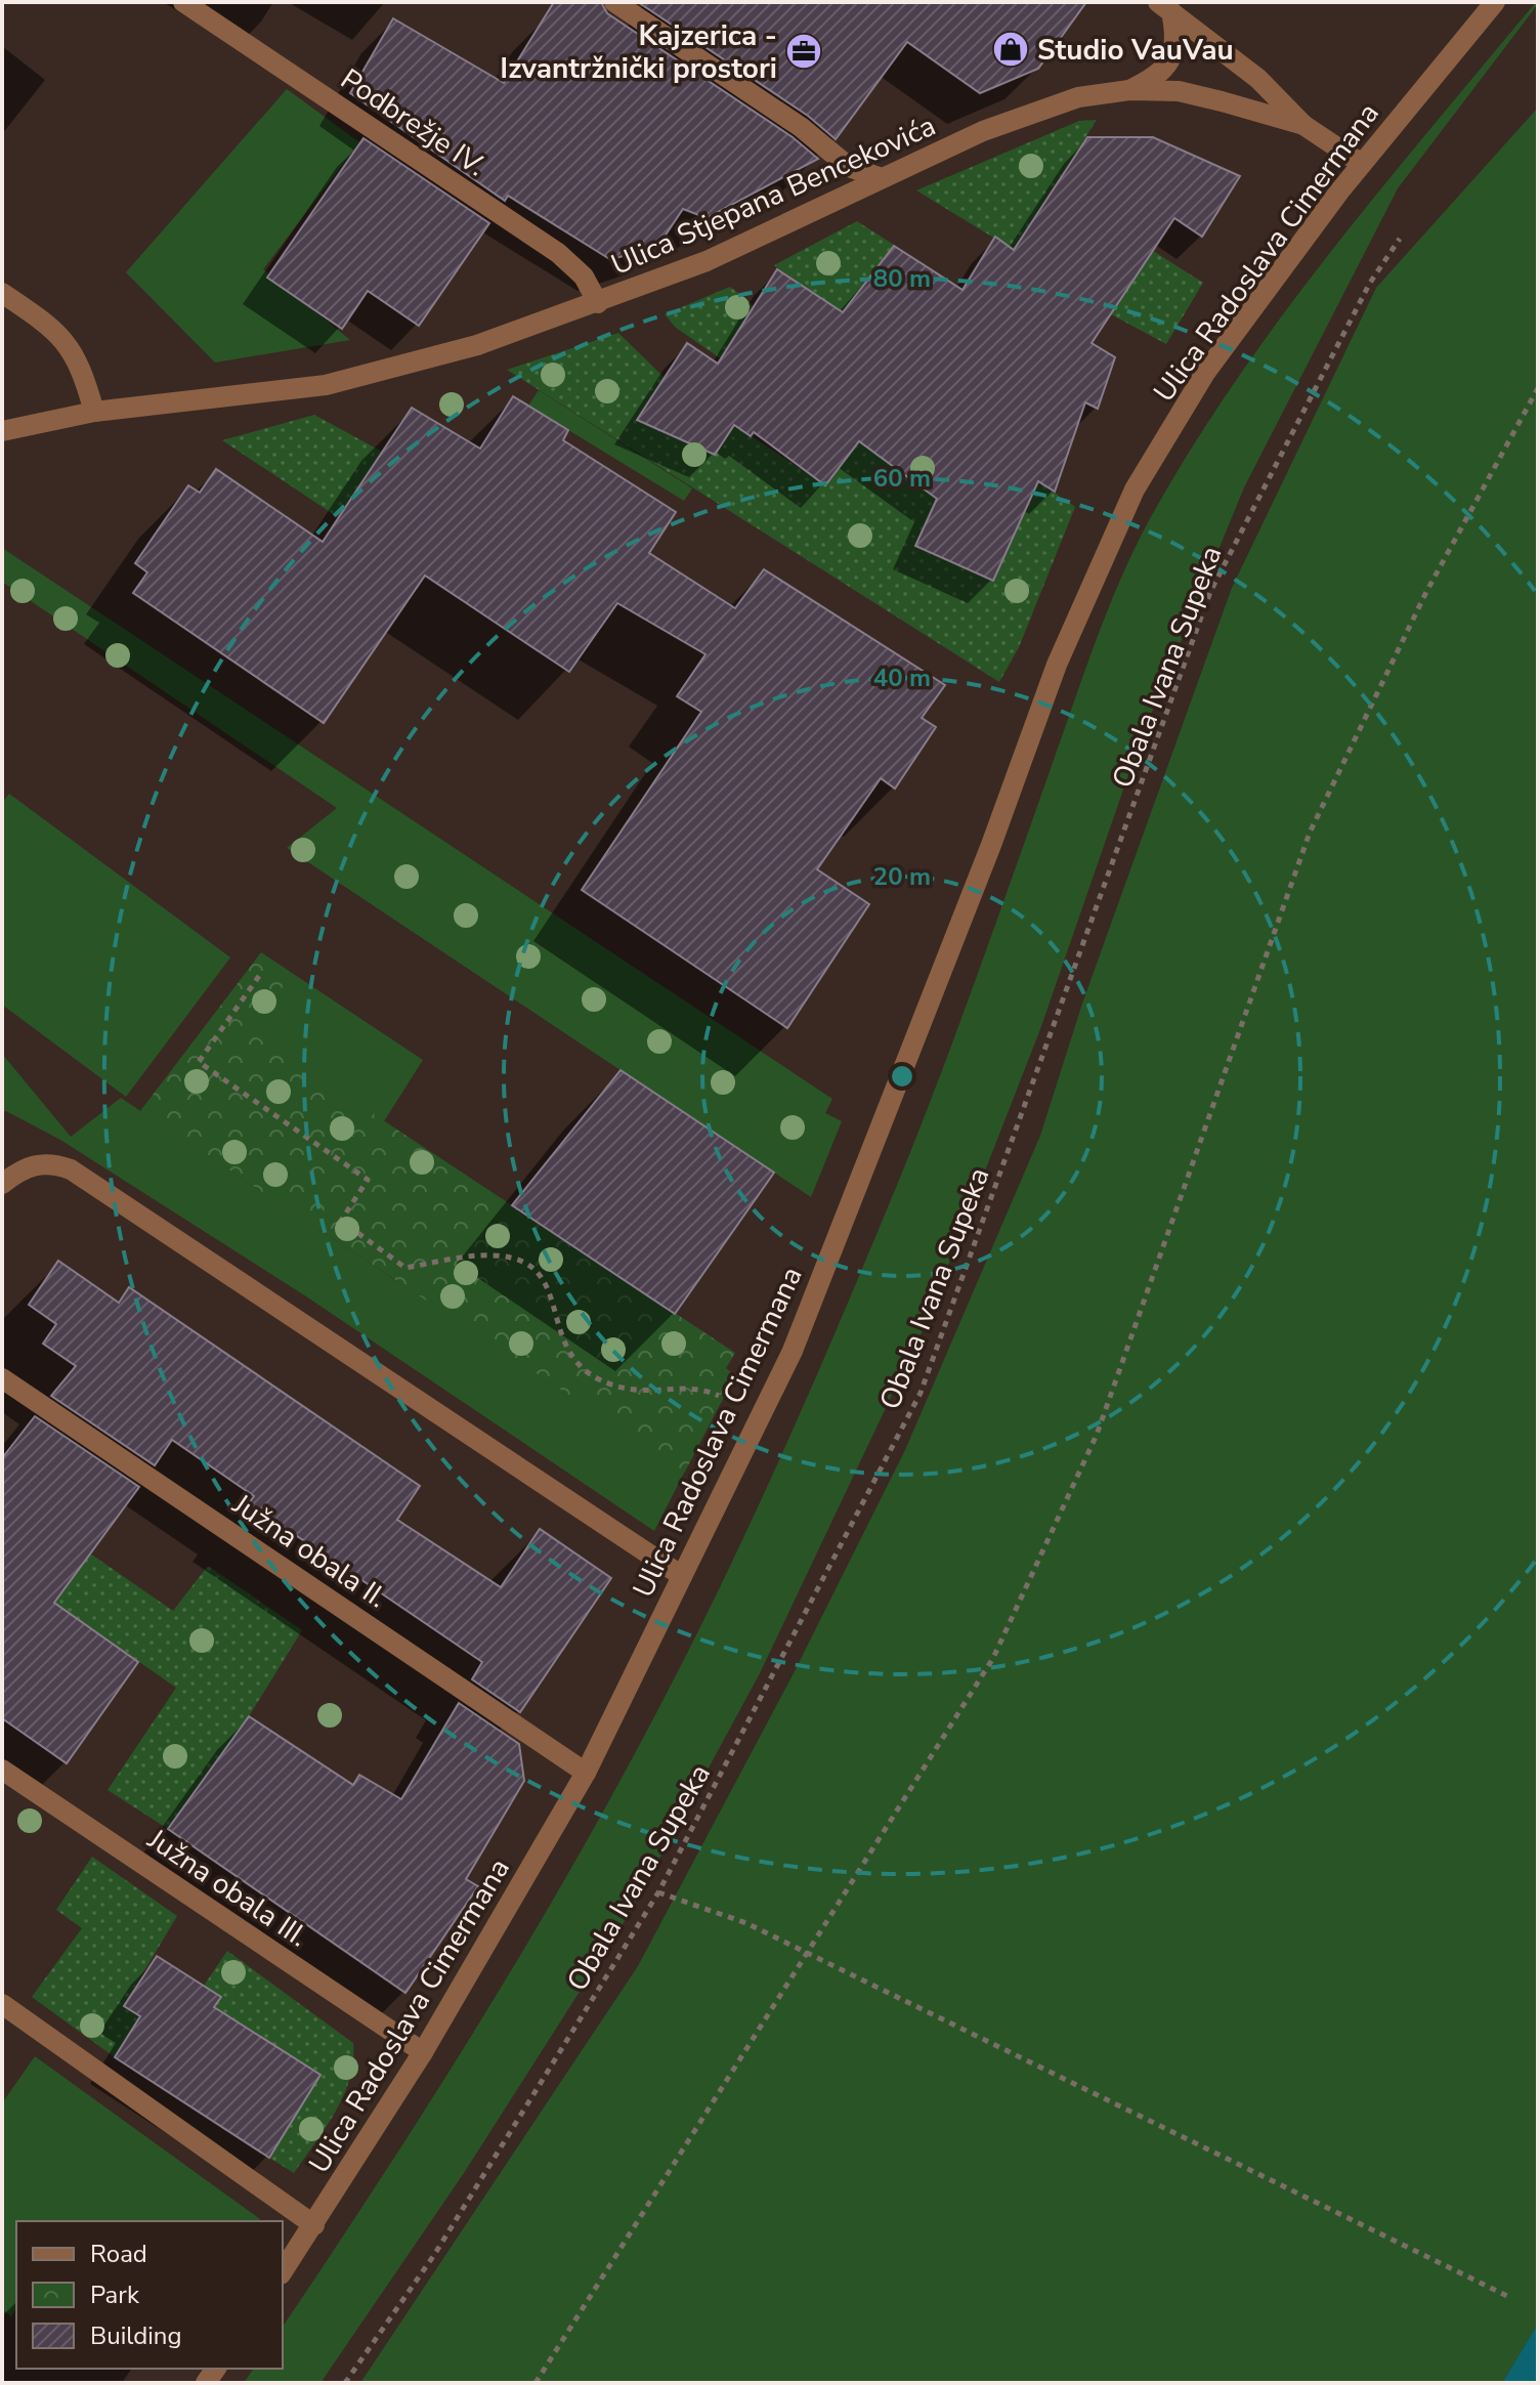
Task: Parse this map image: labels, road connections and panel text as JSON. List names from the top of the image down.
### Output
{
  "streets": {
    "street": [
      "Podbrežje IV.",
      "Ulica Stjepana Bencekovića",
      "Ulica Radoslava Cimermana",
      "Južna obala II.",
      "Južna obala III."
    ],
    "path": ["Obala Ivana Supeka"]
  },
  "crossings": [
    ["Podbrežje IV.", "Ulica Stjepana Bencekovića"],
    ["Ulica Stjepana Bencekovića", "Ulica Radoslava Cimermana"],
    ["Ulica Radoslava Cimermana", "Južna obala II."],
    ["Ulica Radoslava Cimermana", "Južna obala III."]
  ],
  "places": {
    "shop": ["Studio VauVau"],
    "office": ["Kajzerica - Izvantržnički prostori"]
  },
  "legend": ["Road", "Park", "Building"],
  "rings": [
    "80 m",
    "60 m",
    "40 m",
    "20 m"
  ]
}
